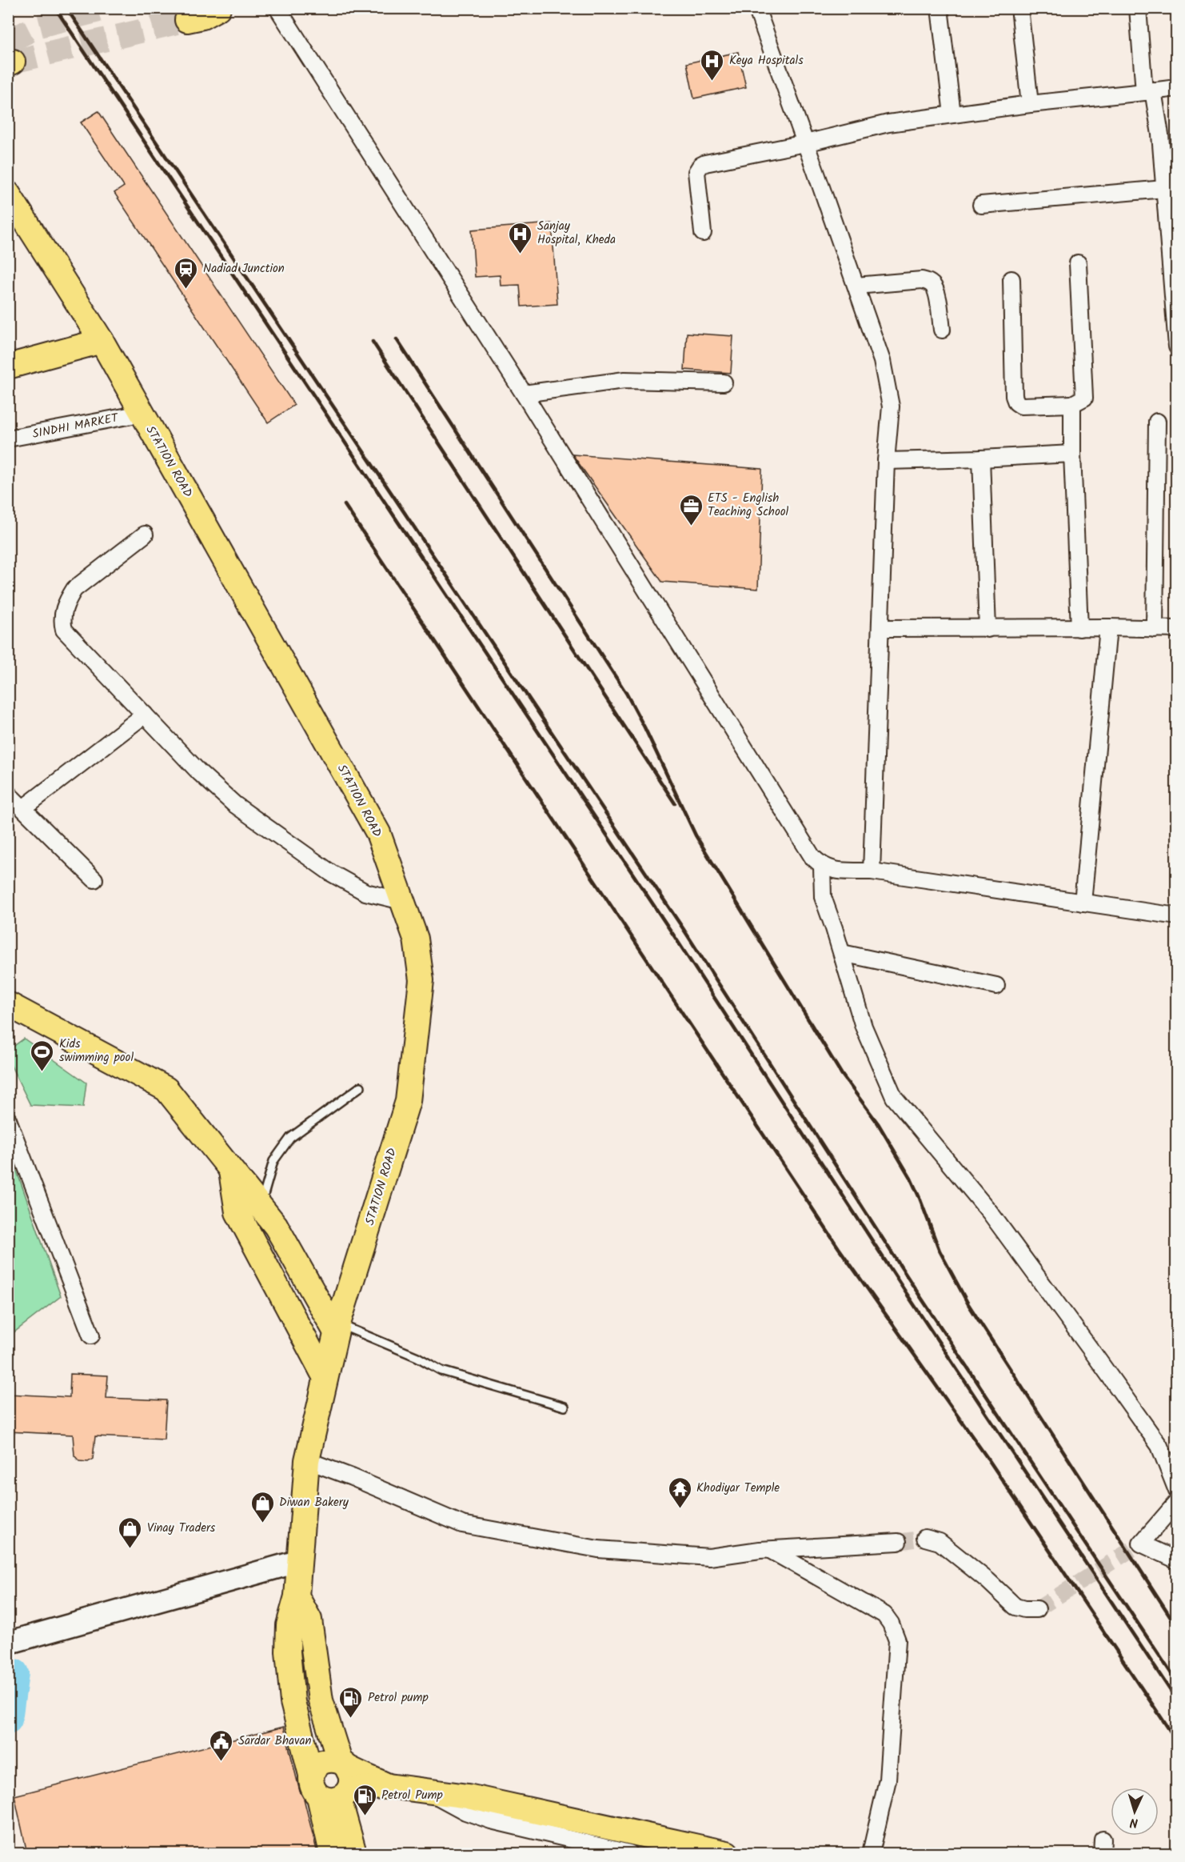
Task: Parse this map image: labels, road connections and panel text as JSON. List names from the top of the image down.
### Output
{
  "streets": {
    "main road": ["STATION ROAD"],
    "street": ["SINDHI MARKET"]
  },
  "crossings": [
    ["SINDHI MARKET", "STATION ROAD"]
  ],
  "places": {
    "hospital": ["Keya Hospitals", "Sanjay Hospital, Kheda"],
    "station": ["Nadiad Junction"],
    "office": ["ETS - English Teaching School"],
    "sports": ["Kids swimming pool"],
    "temple": ["Khodiyar Temple"],
    "shop": ["Diwan Bakery", "Vinay Traders"],
    "fuel station": ["Petrol pump", "Petrol Pump"],
    "public building": ["Sardar Bhavan"]
  },
  "north": "bottom"
}
